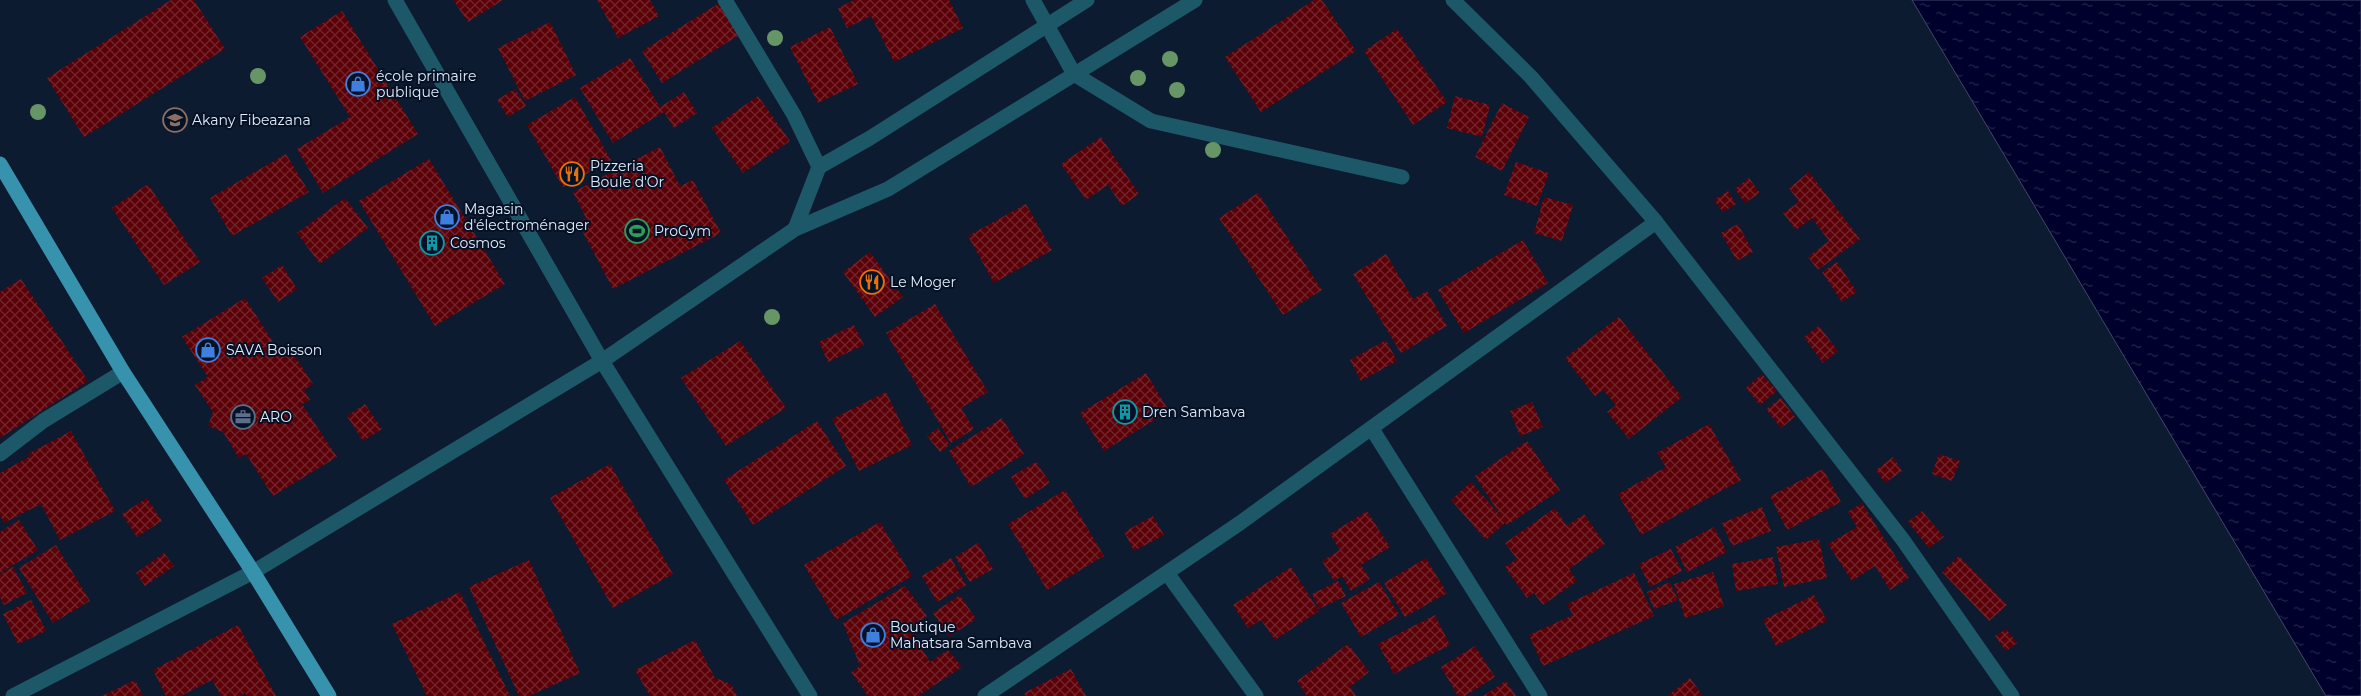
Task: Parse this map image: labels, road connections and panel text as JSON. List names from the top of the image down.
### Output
{
  "places": {
    "shop": [
      "école primaire publique",
      "Magasin d'électroménager",
      "SAVA Boisson",
      "Boutique Mahatsara Sambava"
    ],
    "school or university": ["Akany Fibeazana"],
    "restaurant": ["Pizzeria Boule d'Or", "Le Moger"],
    "sports": ["ProGym"],
    "building": ["Cosmos", "Dren Sambava"],
    "office": ["ARO"]
  }
}
